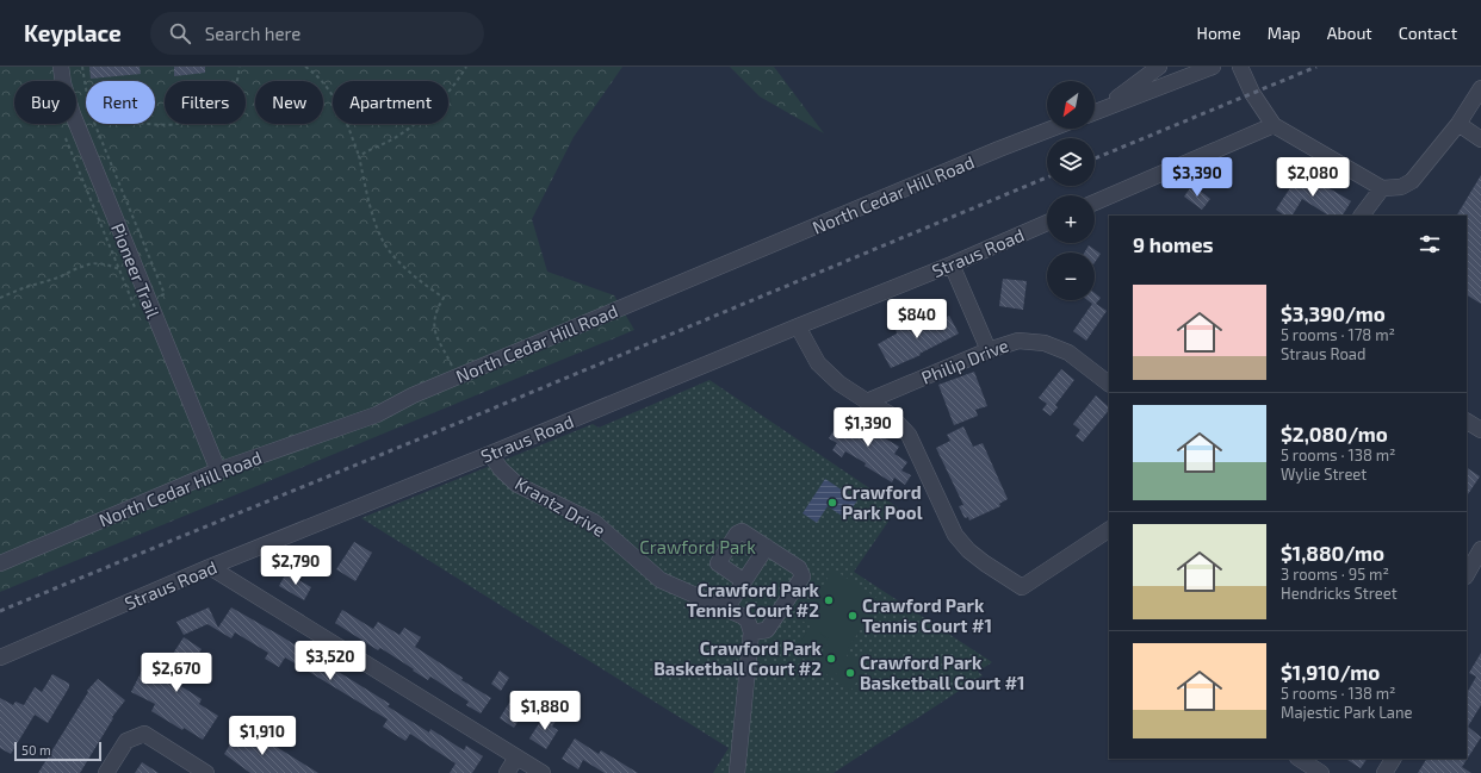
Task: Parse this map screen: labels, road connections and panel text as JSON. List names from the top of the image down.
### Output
{
  "streets": {
    "street": [
      "North Cedar Hill Road",
      "Straus Road",
      "Pioneer Trail",
      "Philip Drive",
      "Krantz Drive"
    ]
  },
  "crossings": [
    ["North Cedar Hill Road", "Pioneer Trail"],
    ["Straus Road", "Krantz Drive"]
  ],
  "parks": ["Crawford Park"],
  "places": [
    "Crawford Park Pool",
    "Crawford Park Tennis Court #2",
    "Crawford Park Tennis Court #1",
    "Crawford Park Basketball Court #2",
    "Crawford Park Basketball Court #1"
  ],
  "scale_bar": "50 m",
  "north": "bottom left",
  "page": {
    "header": "Keyplace",
    "search": "Search here",
    "nav": [
      "Home",
      "Map",
      "About",
      "Contact"
    ],
    "map_buttons": ["+", "−"],
    "chip": [
      "Buy",
      "Rent",
      "Filters",
      "New",
      "Apartment"
    ],
    "price": [
      "$3,390",
      "$2,080",
      "$840",
      "$1,390",
      "$2,790",
      "$3,520",
      "$2,670",
      "$1,880",
      "$1,910"
    ],
    "heading": "9 homes",
    "list": [
      {
        "name": "$3,390/mo",
        "note": "5 rooms · 178 m² · Straus Road"
      },
      {
        "name": "$2,080/mo",
        "note": "5 rooms · 138 m² · Wylie Street"
      },
      {
        "name": "$1,880/mo",
        "note": "3 rooms · 95 m² · Hendricks Street"
      },
      {
        "name": "$1,910/mo",
        "note": "5 rooms · 138 m² · Majestic Park Lane"
      }
    ],
    "scale": "50 m"
  }
}
